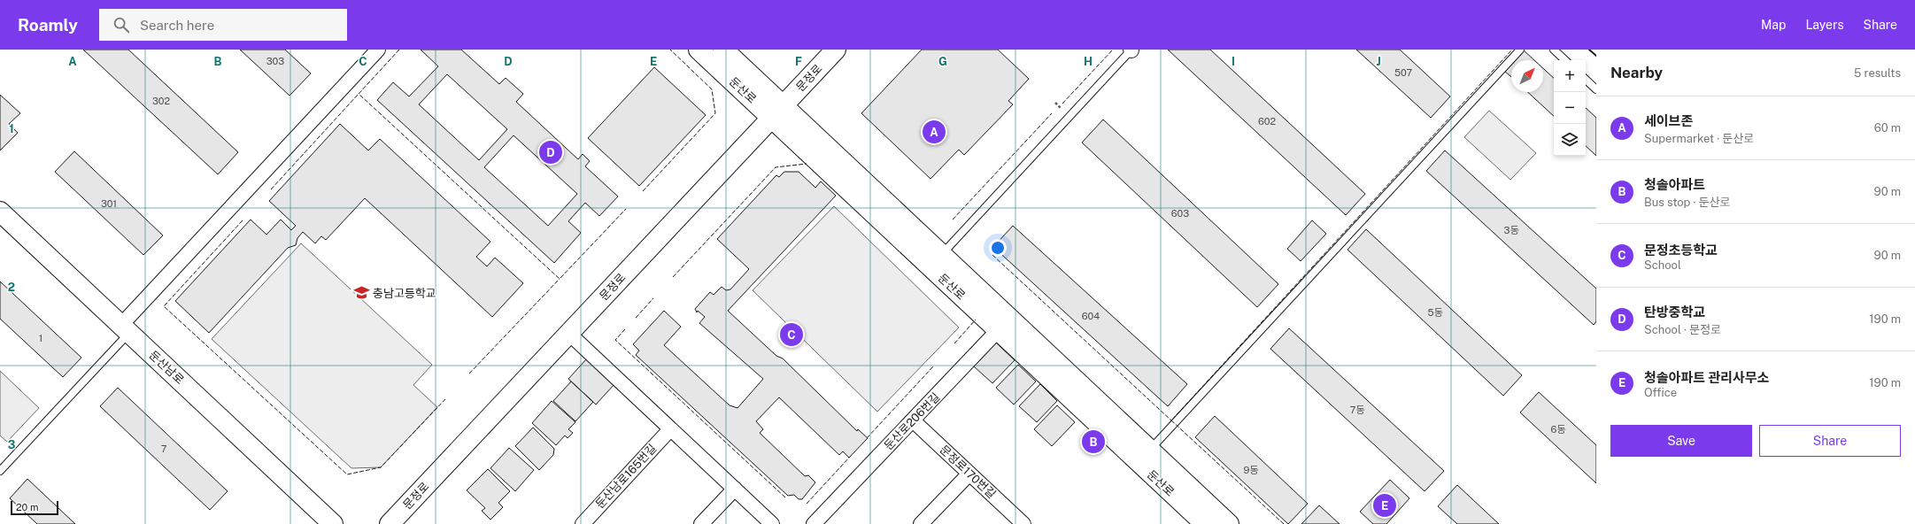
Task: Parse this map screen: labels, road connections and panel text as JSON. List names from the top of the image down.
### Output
{
  "streets": {
    "main road": ["문정로", "둔산로", "둔산남로"],
    "street": ["둔산로206번길", "문정로170번길", "둔산남로165번길"]
  },
  "crossings": [
    ["문정로", "둔산로"],
    ["둔산로", "둔산로206번길"],
    ["둔산로206번길", "문정로170번길"]
  ],
  "places": {
    "school or university": ["충남고등학교"]
  },
  "house_numbers": [
    "303",
    "507",
    "302",
    "602",
    "301",
    "603",
    "3동",
    "5동",
    "604",
    "1",
    "7동",
    "6동",
    "7",
    "9동"
  ],
  "scale_bar": "20 m",
  "north": "top right",
  "page": {
    "header": "Roamly",
    "search": "Search here",
    "nav": ["Map", "Layers", "Share"],
    "heading": ["Nearby", "5 results"],
    "map_buttons": ["+", "−"],
    "list": [
      {
        "mark": "A",
        "name": "세이브존",
        "note": "Supermarket · 둔산로",
        "value": "60 m"
      },
      {
        "mark": "B",
        "name": "청솔아파트",
        "note": "Bus stop · 둔산로",
        "value": "90 m"
      },
      {
        "mark": "C",
        "name": "문정초등학교",
        "note": "School",
        "value": "90 m"
      },
      {
        "mark": "D",
        "name": "탄방중학교",
        "note": "School · 문정로",
        "value": "190 m"
      },
      {
        "mark": "E",
        "name": "청솔아파트 관리사무소",
        "note": "Office",
        "value": "190 m"
      }
    ],
    "pins": [
      "A",
      "D",
      "C",
      "B",
      "E"
    ],
    "buttons": ["Save", "Share"],
    "scale": "20 m"
  },
  "grid": {
    "columns": [
      "A",
      "B",
      "C",
      "D",
      "E",
      "F",
      "G",
      "H",
      "I",
      "J"
    ],
    "rows": ["1", "2", "3"]
  }
}
